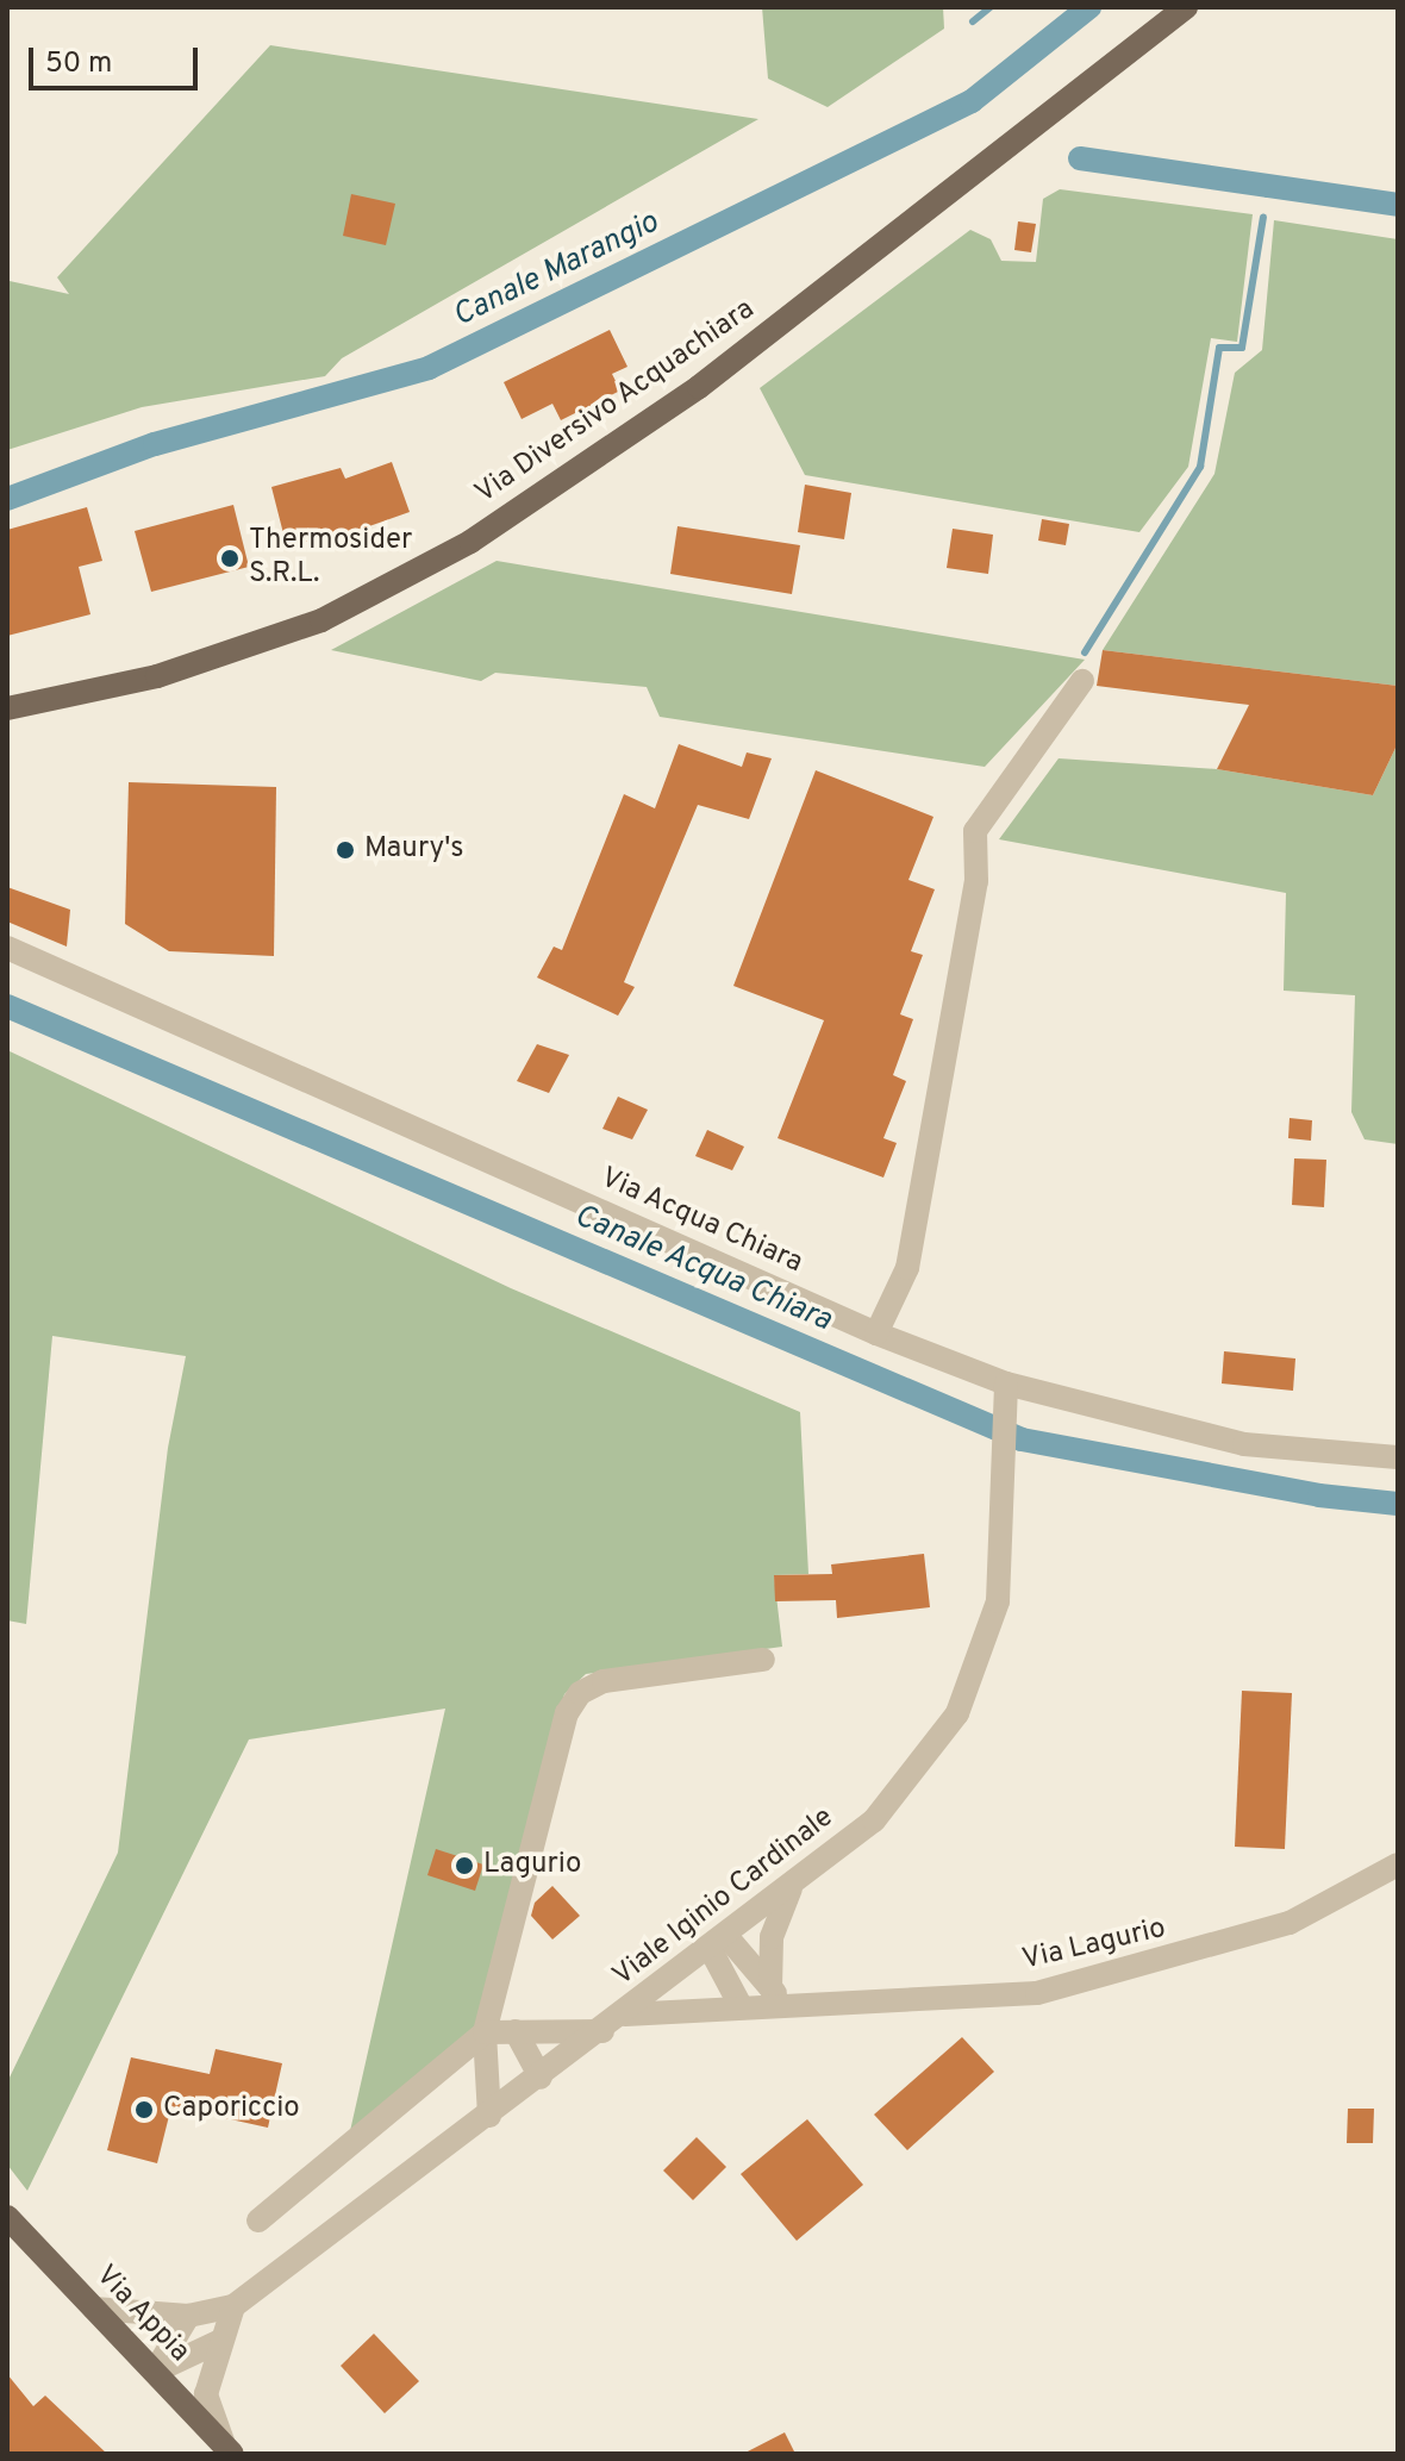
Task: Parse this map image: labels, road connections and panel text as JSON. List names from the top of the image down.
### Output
{
  "streets": {
    "main road": ["Via Diversivo Acquachiara", "Via Appia"],
    "street": ["Via Acqua Chiara", "Viale Iginio Cardinale", "Via Lagurio"]
  },
  "crossings": [
    ["Via Acqua Chiara", "Viale Iginio Cardinale"],
    ["Viale Iginio Cardinale", "Via Lagurio"]
  ],
  "water": ["Canale Marangio", "Canale Acqua Chiara"],
  "places": [
    "Thermosider S.R.L.",
    "Maury's",
    "Lagurio",
    "Caporiccio"
  ],
  "scale_bar": "50 m"
}
